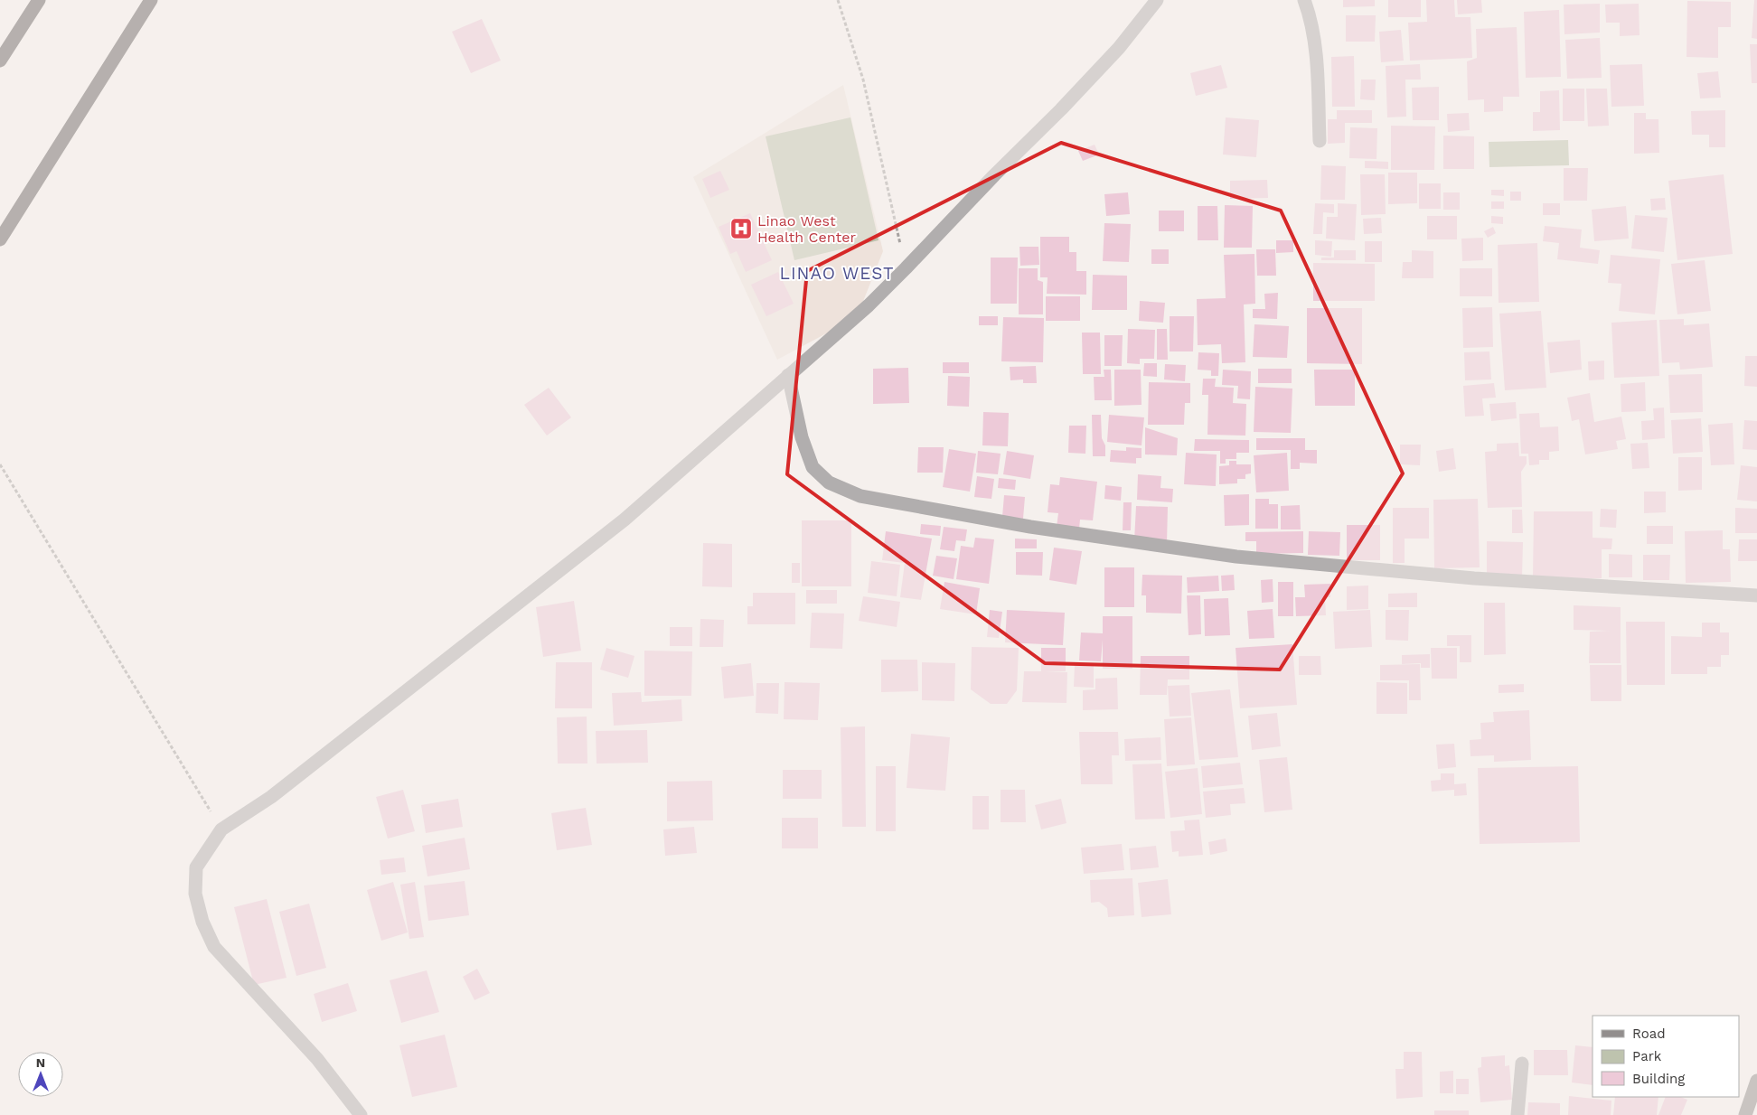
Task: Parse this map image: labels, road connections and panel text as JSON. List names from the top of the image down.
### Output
{
  "districts": ["LINAO WEST"],
  "places": {
    "hospital": ["Linao West Health Center"]
  },
  "legend": ["Road", "Park", "Building"],
  "north": "top"
}
